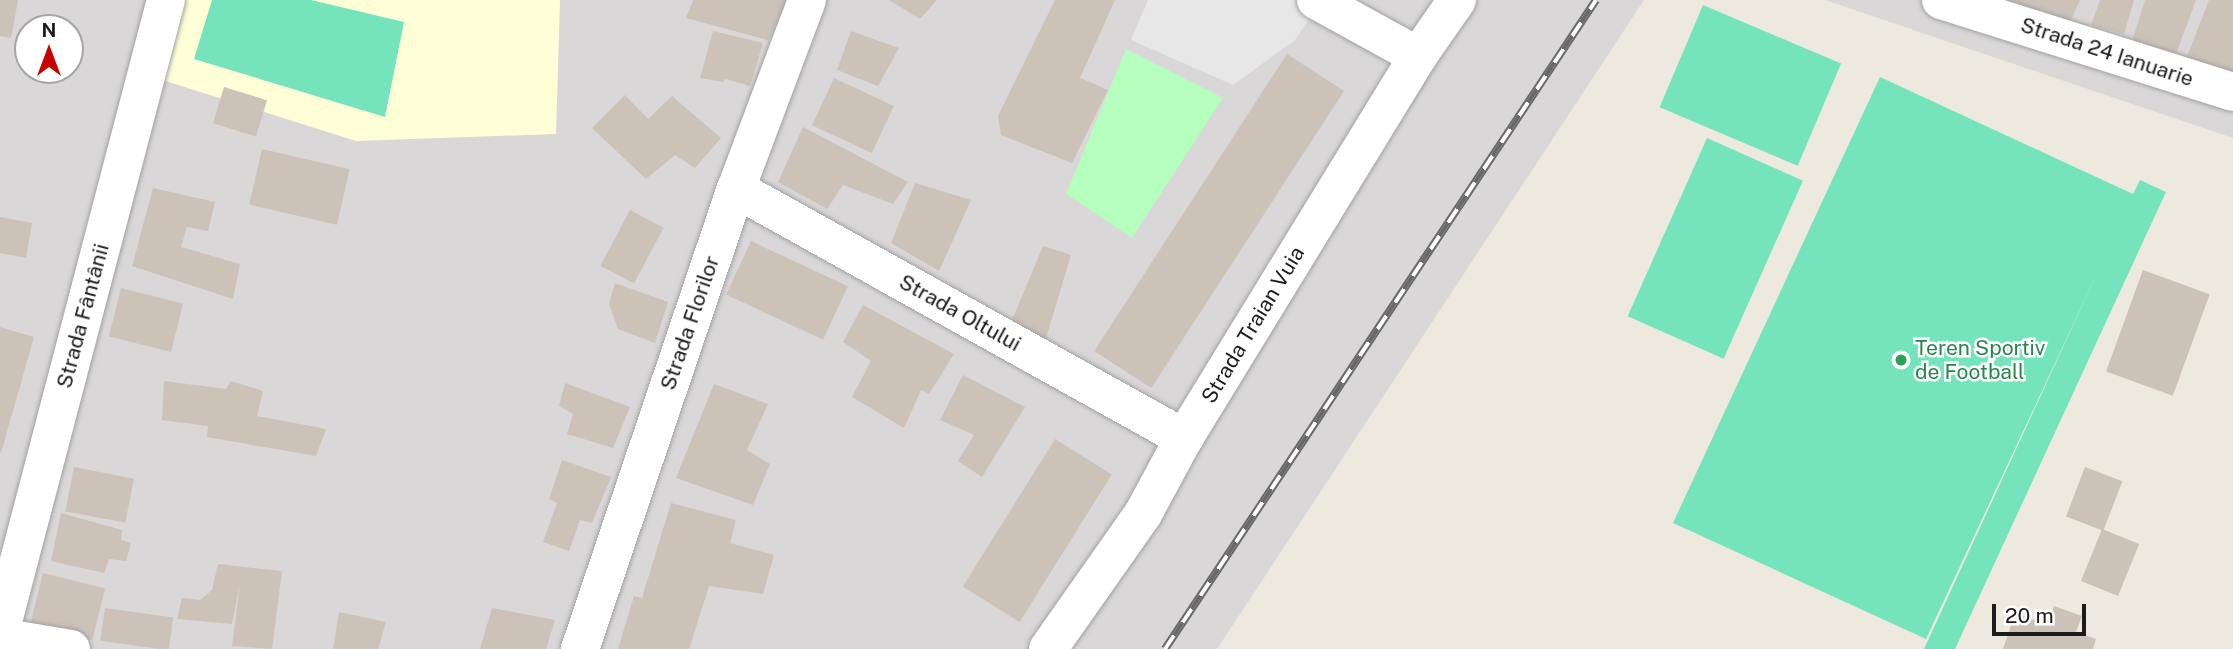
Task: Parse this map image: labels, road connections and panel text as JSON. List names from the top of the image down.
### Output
{
  "streets": {
    "street": [
      "Strada 24 Ianuarie",
      "Strada Oltului",
      "Strada Fântânii",
      "Strada Florilor",
      "Strada Traian Vuia"
    ]
  },
  "crossings": [
    ["Strada Oltului", "Strada Florilor"],
    ["Strada Oltului", "Strada Traian Vuia"]
  ],
  "places": ["Teren Sportiv de Football"],
  "scale_bar": "20 m",
  "north": "top"
}
